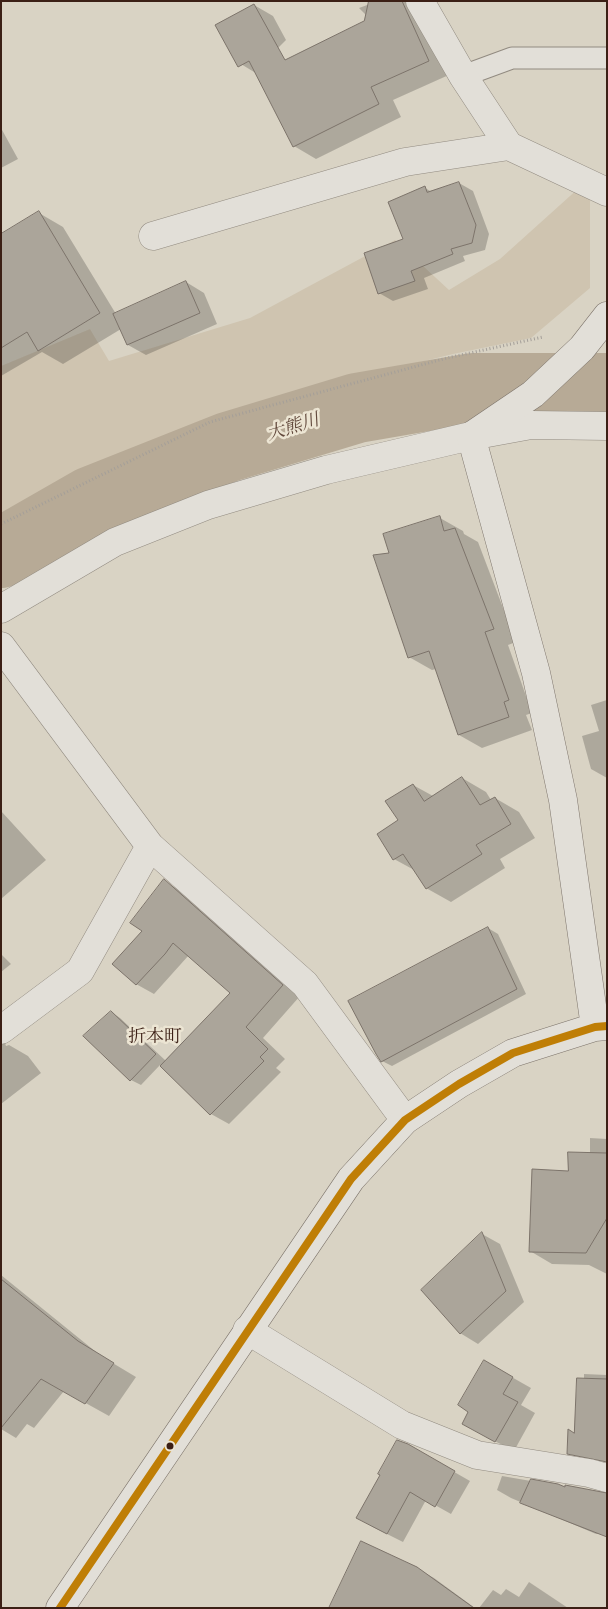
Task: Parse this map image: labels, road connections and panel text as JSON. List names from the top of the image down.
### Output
{
  "districts": ["折本町"],
  "water": ["大熊川"]
}
